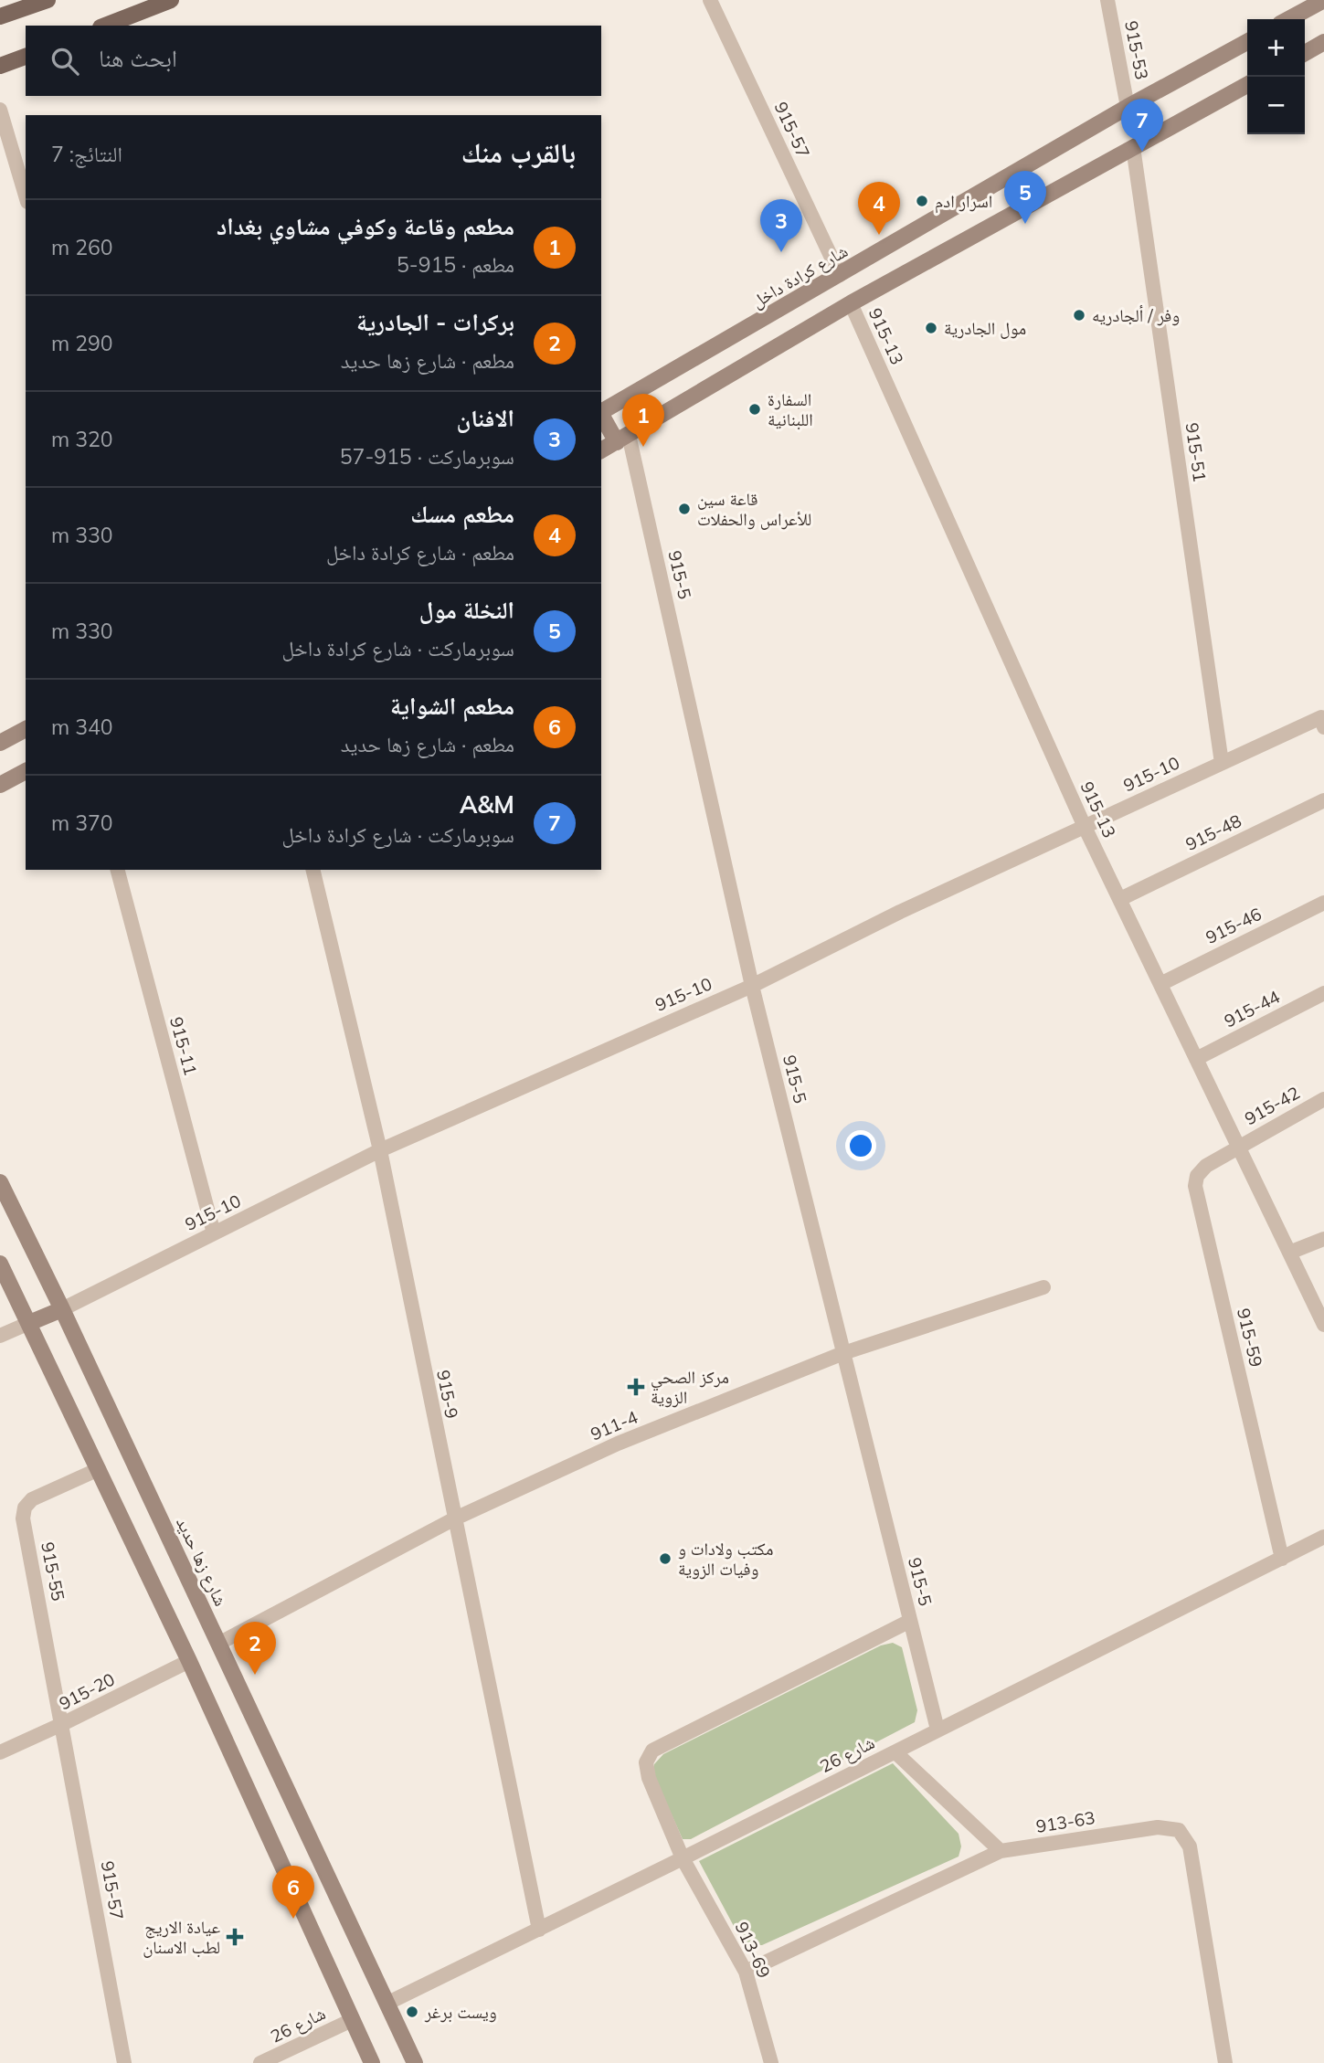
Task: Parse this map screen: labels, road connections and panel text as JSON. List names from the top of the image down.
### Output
{
  "streets": {
    "street": [
      "915-53",
      "915-57",
      "شارع كرادة داخل",
      "915-13",
      "915-51",
      "915-5",
      "915-10",
      "915-48",
      "915-46",
      "915-44",
      "915-11",
      "915-42",
      "915-59",
      "915-9",
      "911-4",
      "شارع زها حديد",
      "915-55",
      "915-20",
      "شارع 26",
      "913-63",
      "913-69"
    ]
  },
  "crossings": [
    ["915-53", "شارع كرادة داخل"],
    ["915-57", "شارع كرادة داخل"],
    ["915-57", "915-55"],
    ["915-57", "915-20"],
    ["915-13", "915-10"],
    ["915-13", "915-48"],
    ["915-13", "915-46"],
    ["915-13", "915-44"],
    ["915-13", "915-42"],
    ["915-13", "915-59"],
    ["915-51", "915-10"],
    ["915-5", "915-10"],
    ["915-5", "911-4"],
    ["915-5", "شارع 26"],
    ["915-5", "913-69"],
    ["915-10", "915-11"],
    ["915-10", "915-9"],
    ["915-10", "شارع زها حديد"],
    ["915-42", "915-59"],
    ["915-59", "شارع 26"],
    ["915-9", "911-4"],
    ["915-9", "شارع 26"],
    ["911-4", "شارع زها حديد"],
    ["شارع زها حديد", "شارع 26"],
    ["915-55", "915-20"],
    ["شارع 26", "913-69"],
    ["913-63", "913-69"]
  ],
  "places": {
    "other": [
      "اسرار ادم",
      "وفر / ألجادريه",
      "مول الجادرية",
      "السفارة اللبنانية",
      "قاعة سين للأعراس والحفلات",
      "مكتب ولادات و وفيات الزوية",
      "ويست برغر"
    ],
    "health": ["مركز الصحي الزوية", "عيادة الاريج لطب الاسنان"]
  },
  "page": {
    "map_buttons": ["+", "−"],
    "search": "ابحث هنا",
    "pins": [
      "7",
      "5",
      "4",
      "3",
      "1",
      "2",
      "6"
    ],
    "heading": ["بالقرب منك", "النتائج: 7"],
    "list": [
      {
        "mark": "1",
        "name": "مطعم وقاعة وكوفي مشاوي بغداد",
        "note": "مطعم · 915-5",
        "value": "260 m"
      },
      {
        "mark": "2",
        "name": "بركرات - الجادرية",
        "note": "مطعم · شارع زها حديد",
        "value": "290 m"
      },
      {
        "mark": "3",
        "name": "الافنان",
        "note": "سوبرماركت · 915-57",
        "value": "320 m"
      },
      {
        "mark": "4",
        "name": "مطعم مسك",
        "note": "مطعم · شارع كرادة داخل",
        "value": "330 m"
      },
      {
        "mark": "5",
        "name": "النخلة مول",
        "note": "سوبرماركت · شارع كرادة داخل",
        "value": "330 m"
      },
      {
        "mark": "6",
        "name": "مطعم الشواية",
        "note": "مطعم · شارع زها حديد",
        "value": "340 m"
      },
      {
        "mark": "7",
        "name": "A&M",
        "note": "سوبرماركت · شارع كرادة داخل",
        "value": "370 m"
      }
    ]
  }
}
